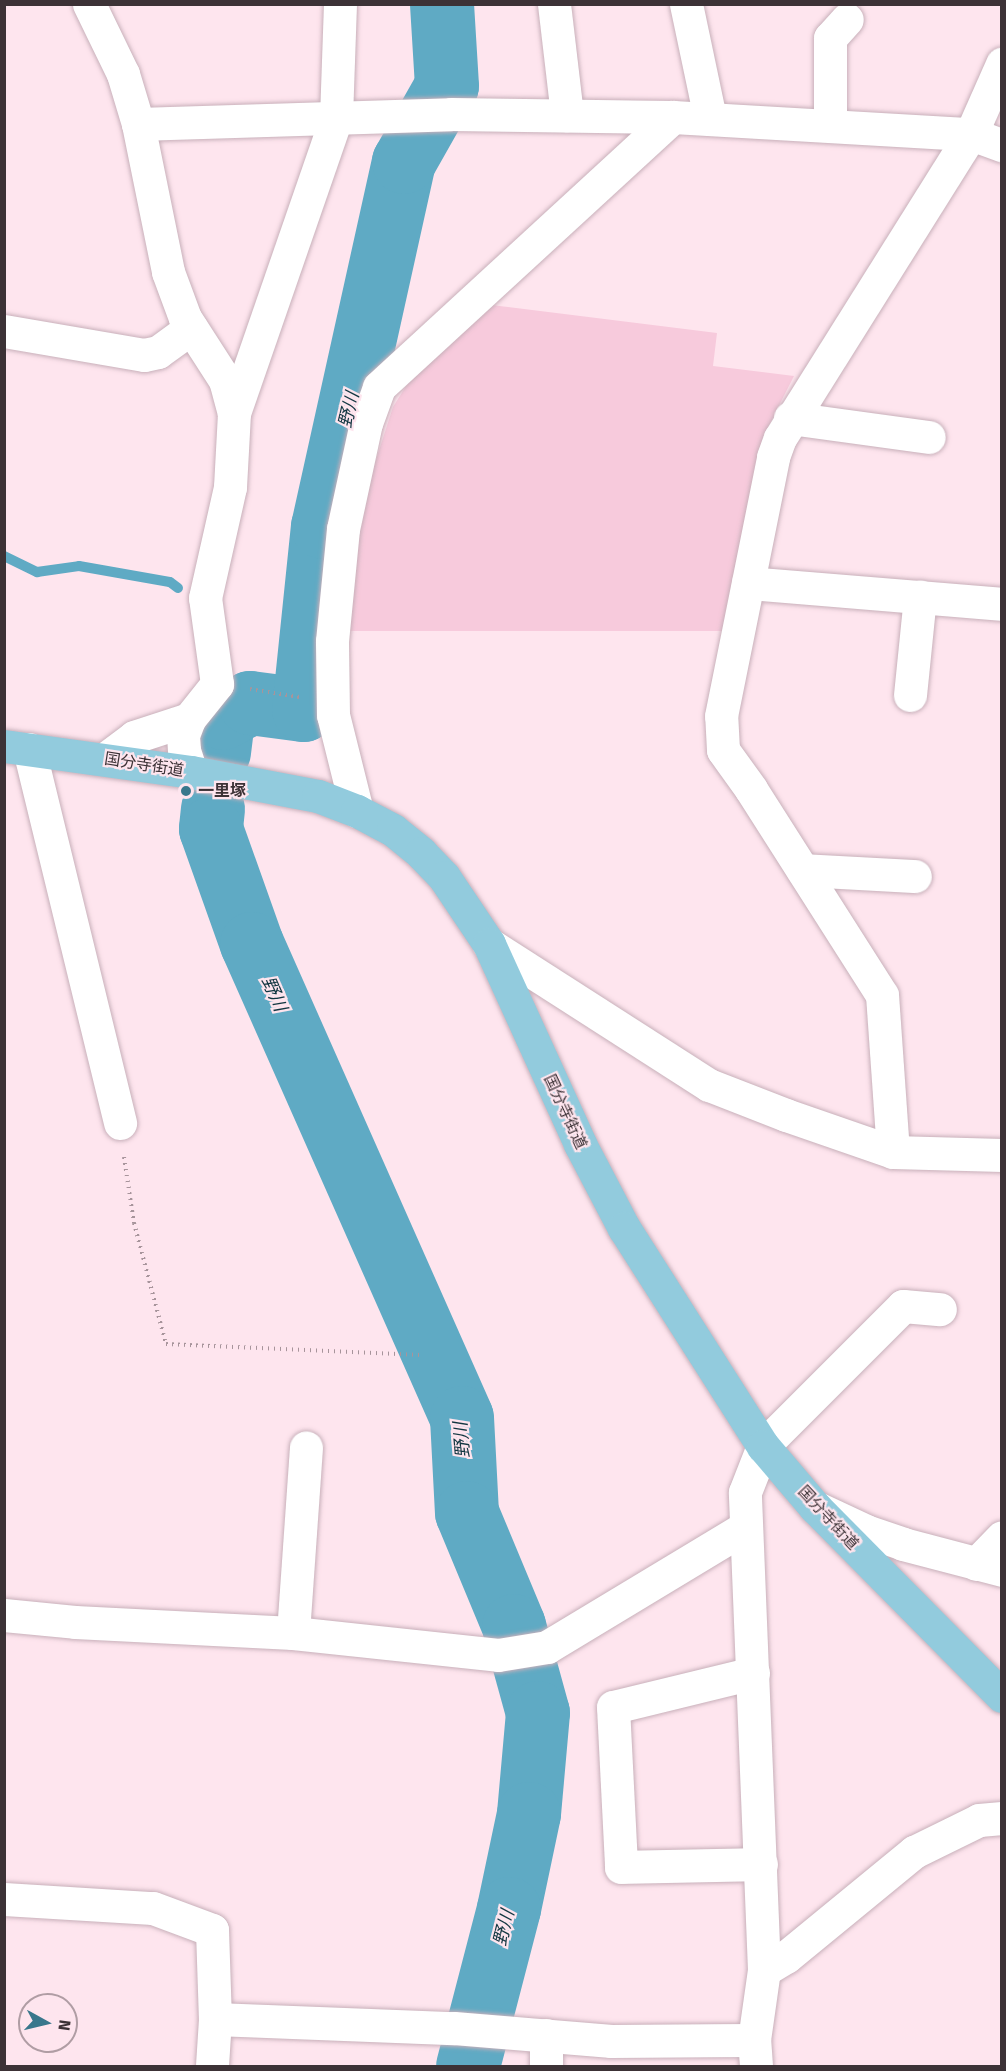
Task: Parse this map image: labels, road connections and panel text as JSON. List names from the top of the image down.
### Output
{
  "streets": {
    "main road": ["国分寺街道"]
  },
  "water": ["野川"],
  "places": ["一里塚"],
  "north": "right"
}
